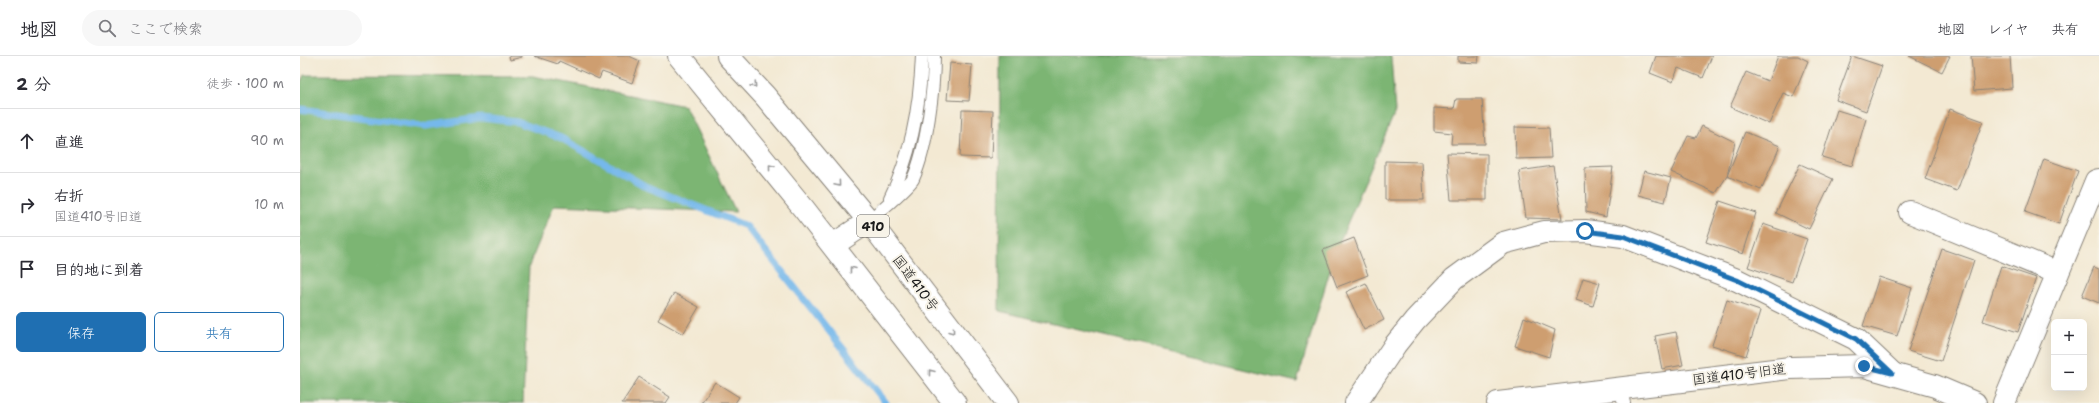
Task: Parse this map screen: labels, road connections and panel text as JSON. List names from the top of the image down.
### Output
{
  "streets": {
    "main road": ["410", "国道410号", "国道410号旧道"]
  },
  "page": {
    "header": "地図",
    "search": "ここで検索",
    "nav": ["地図", "レイヤ", "共有"],
    "heading": ["2 分", "徒歩 · 100 m"],
    "list": [
      ["直進", "90 m"],
      ["右折", "国道410号旧道", "10 m"],
      "目的地に到着"
    ],
    "buttons": ["保存", "共有"],
    "map_buttons": ["+", "−"]
  }
}
